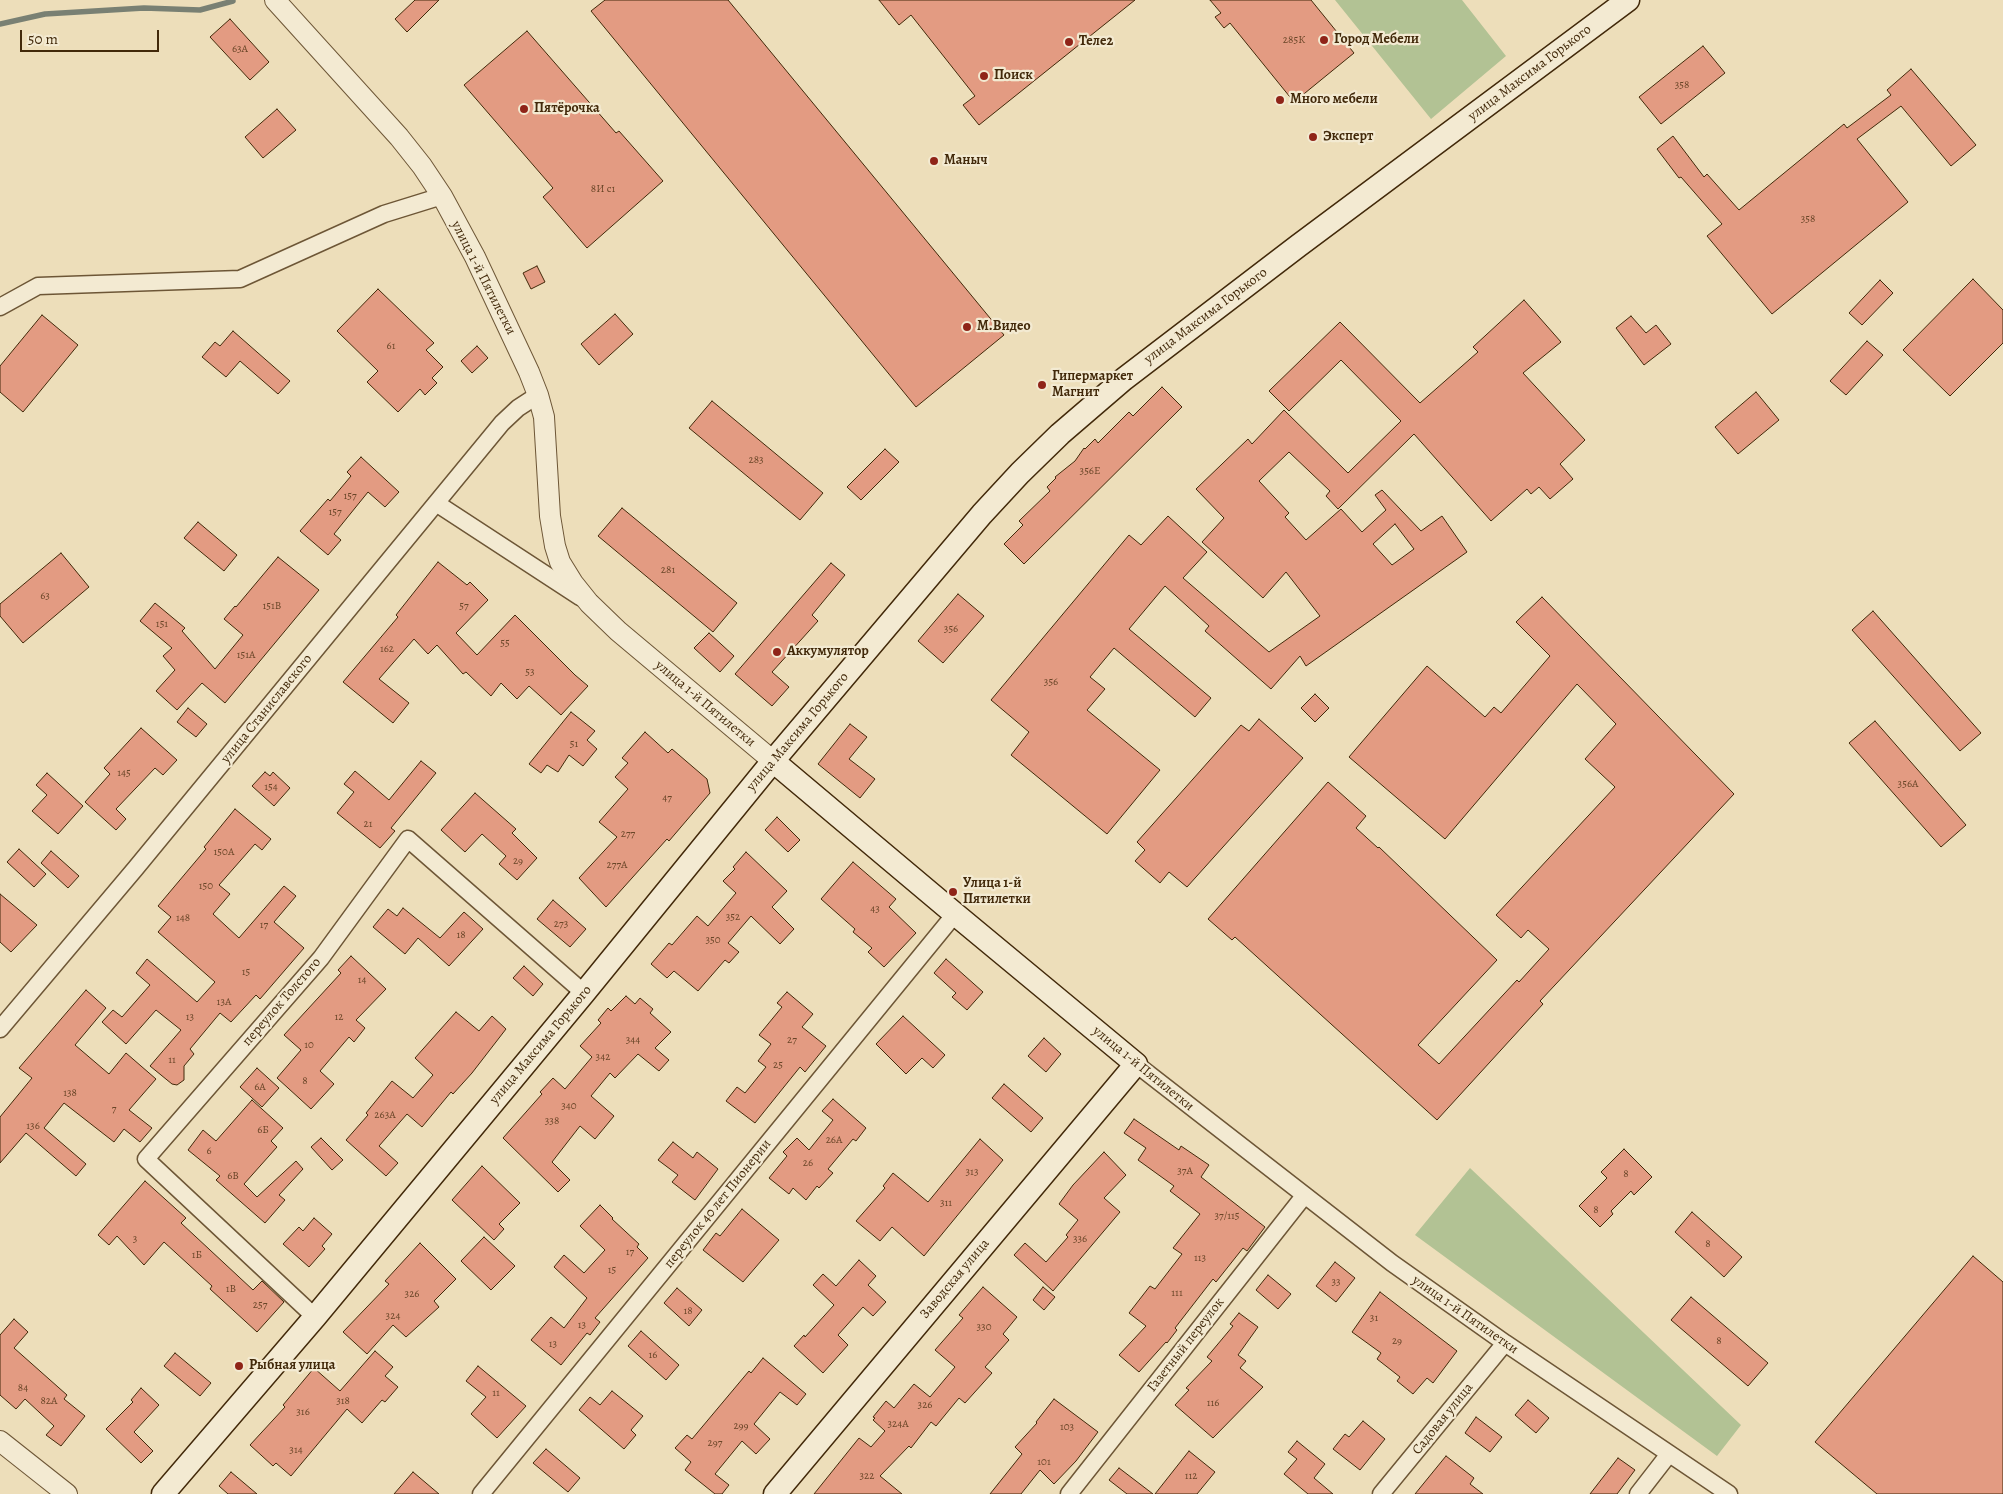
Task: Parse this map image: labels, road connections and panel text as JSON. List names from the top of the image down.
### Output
{
  "streets": {
    "main road": ["улица Максима Горького", "улица 1-й Пятилетки", "Заводская улица"],
    "street": [
      "улица Станиславского",
      "переулок Толстого",
      "переулок 40 лет Пионерии",
      "Газетный переулок",
      "Садовая улица"
    ]
  },
  "crossings": [
    ["улица Максима Горького", "улица 1-й Пятилетки"],
    ["улица Максима Горького", "переулок Толстого"],
    ["улица 1-й Пятилетки", "улица Станиславского"],
    ["улица 1-й Пятилетки", "переулок 40 лет Пионерии"],
    ["улица 1-й Пятилетки", "Заводская улица"],
    ["улица 1-й Пятилетки", "Газетный переулок"],
    ["улица 1-й Пятилетки", "Садовая улица"]
  ],
  "places": [
    "Город Мебели",
    "Теле2",
    "Поиск",
    "Много мебели",
    "Пятёрочка",
    "Эксперт",
    "Маныч",
    "М.Видео",
    "Гипермаркет Магнит",
    "Аккумулятор",
    "Улица 1-й Пятилетки",
    "Рыбная улица"
  ],
  "house_numbers": [
    "285К",
    "63А",
    "358",
    "8И с1",
    "358",
    "61",
    "283",
    "356Е",
    "157",
    "157",
    "281",
    "63",
    "151В",
    "57",
    "151",
    "356",
    "55",
    "162",
    "151А",
    "53",
    "356",
    "51",
    "145",
    "356А",
    "154",
    "47",
    "21",
    "277",
    "150А",
    "29",
    "277А",
    "150",
    "43",
    "352",
    "148",
    "273",
    "17",
    "18",
    "350",
    "15",
    "14",
    "13А",
    "13",
    "12",
    "344",
    "27",
    "10",
    "342",
    "11",
    "25",
    "8",
    "6А",
    "138",
    "340",
    "7",
    "263А",
    "338",
    "136",
    "6Б",
    "26А",
    "6",
    "26",
    "37А",
    "313",
    "8",
    "6В",
    "311",
    "8",
    "37/115",
    "3",
    "336",
    "8",
    "17",
    "1Б",
    "113",
    "15",
    "33",
    "1В",
    "111",
    "326",
    "257",
    "18",
    "324",
    "31",
    "13",
    "330",
    "29",
    "8",
    "13",
    "16",
    "84",
    "11",
    "82А",
    "318",
    "116",
    "326",
    "316",
    "324А",
    "299",
    "103",
    "297",
    "314",
    "101",
    "322",
    "112"
  ],
  "scale_bar": "50 m"
}
